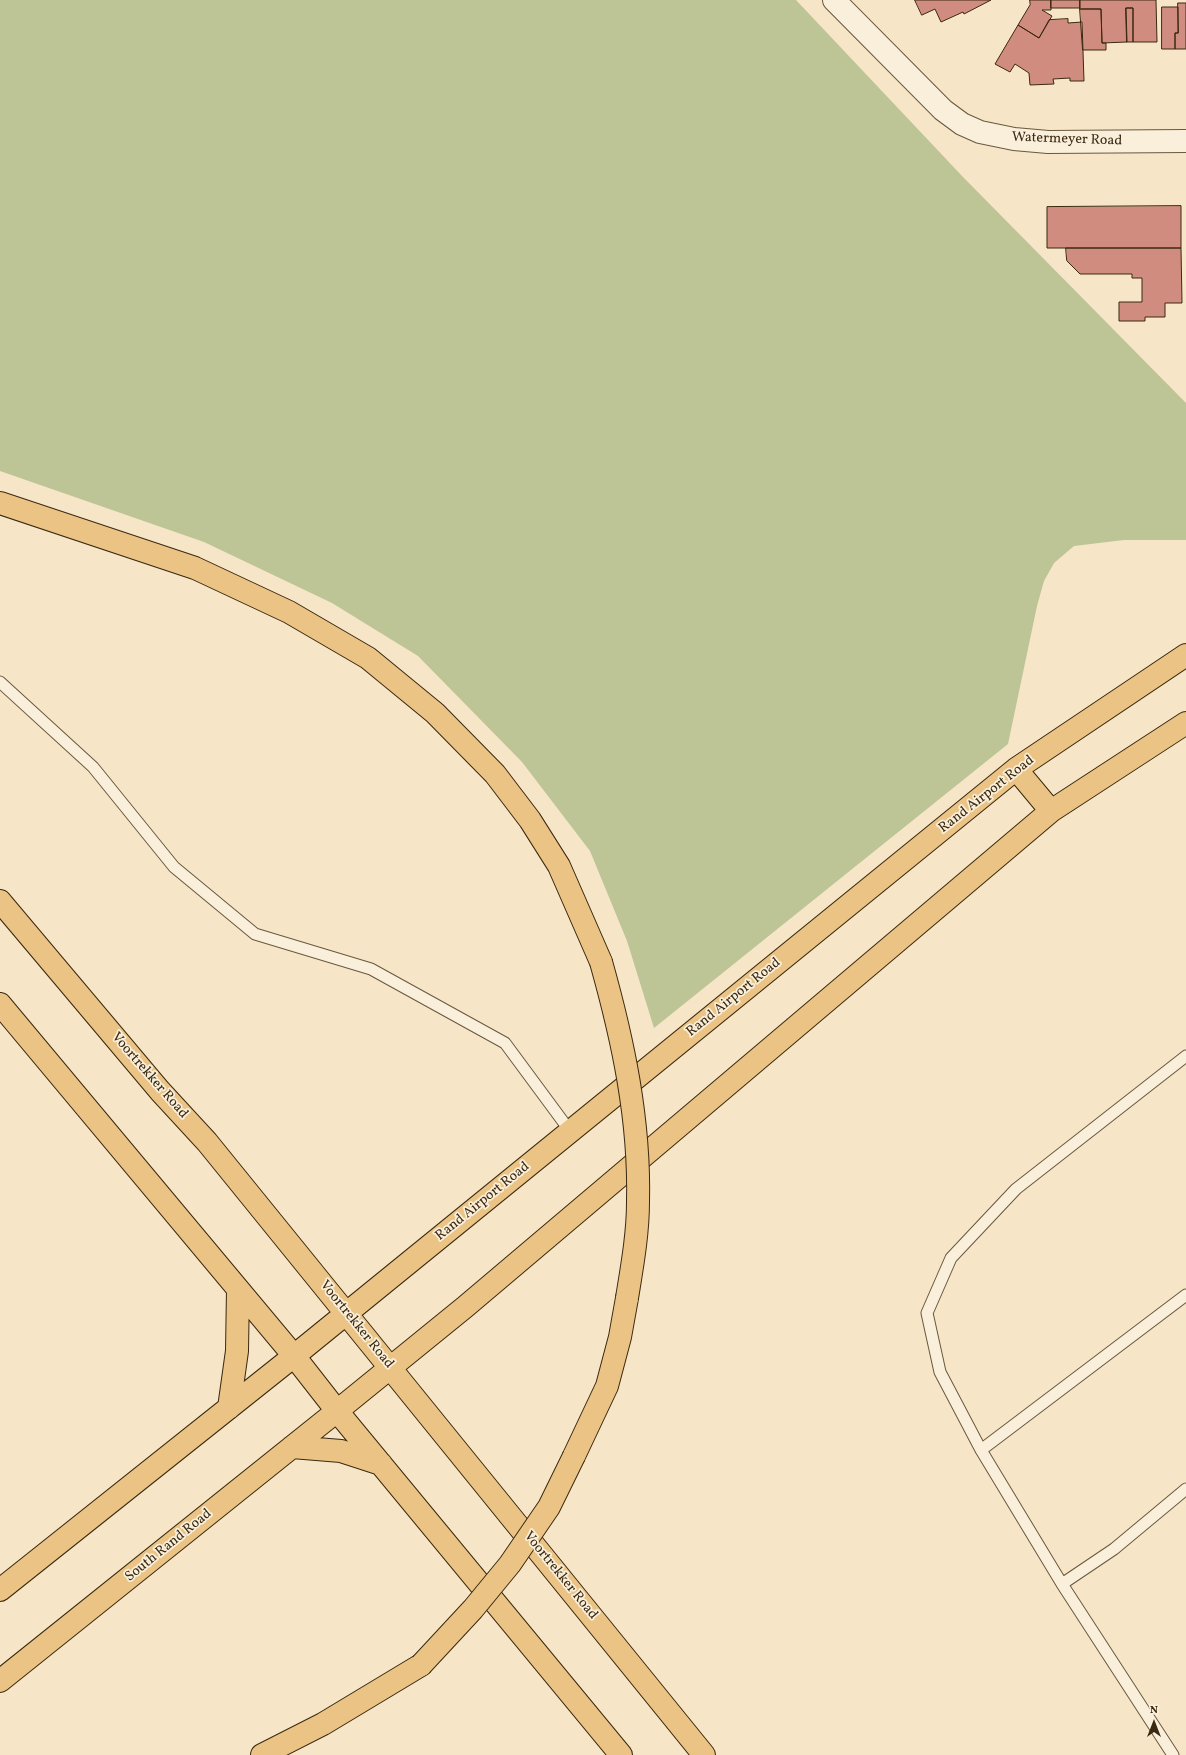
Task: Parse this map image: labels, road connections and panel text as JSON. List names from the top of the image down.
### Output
{
  "streets": {
    "main road": ["Rand Airport Road", "Voortrekker Road", "South Rand Road"],
    "street": ["Watermeyer Road"]
  },
  "crossings": [
    ["Rand Airport Road", "Voortrekker Road"]
  ],
  "north": "top"
}
